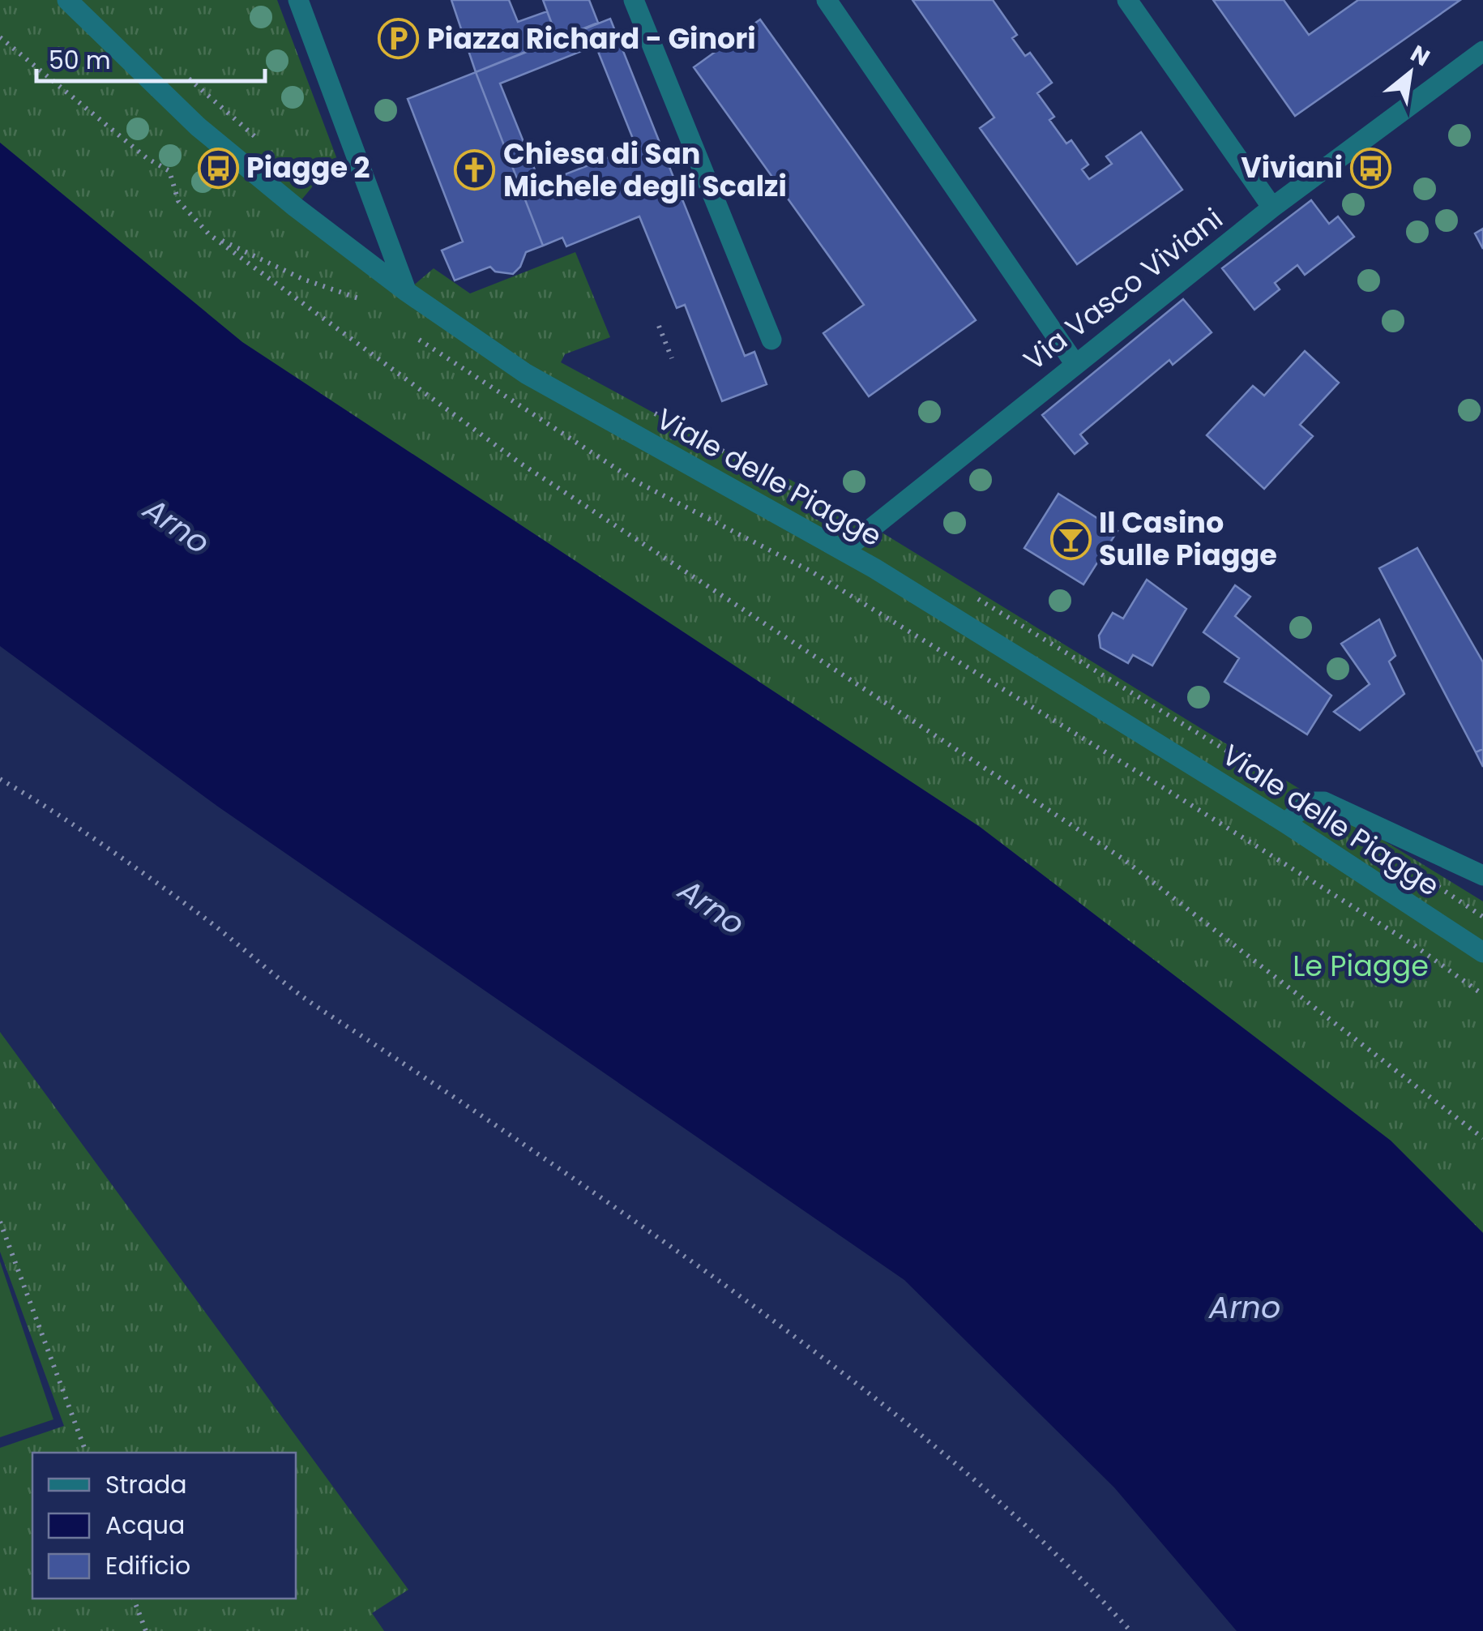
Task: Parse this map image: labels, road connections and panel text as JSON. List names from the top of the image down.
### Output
{
  "streets": {
    "street": ["Via Vasco Viviani", "Viale delle Piagge"]
  },
  "crossings": [
    ["Via Vasco Viviani", "Viale delle Piagge"]
  ],
  "water": ["Arno"],
  "parks": ["Le Piagge"],
  "places": {
    "parking": ["Piazza Richard - Ginori"],
    "bus stop": ["Piagge 2", "Viviani"],
    "church": ["Chiesa di San Michele degli Scalzi"],
    "bar": ["Il Casino Sulle Piagge"]
  },
  "legend": ["Strada", "Acqua", "Edificio"],
  "scale_bar": "50 m",
  "north": "top right"
}
